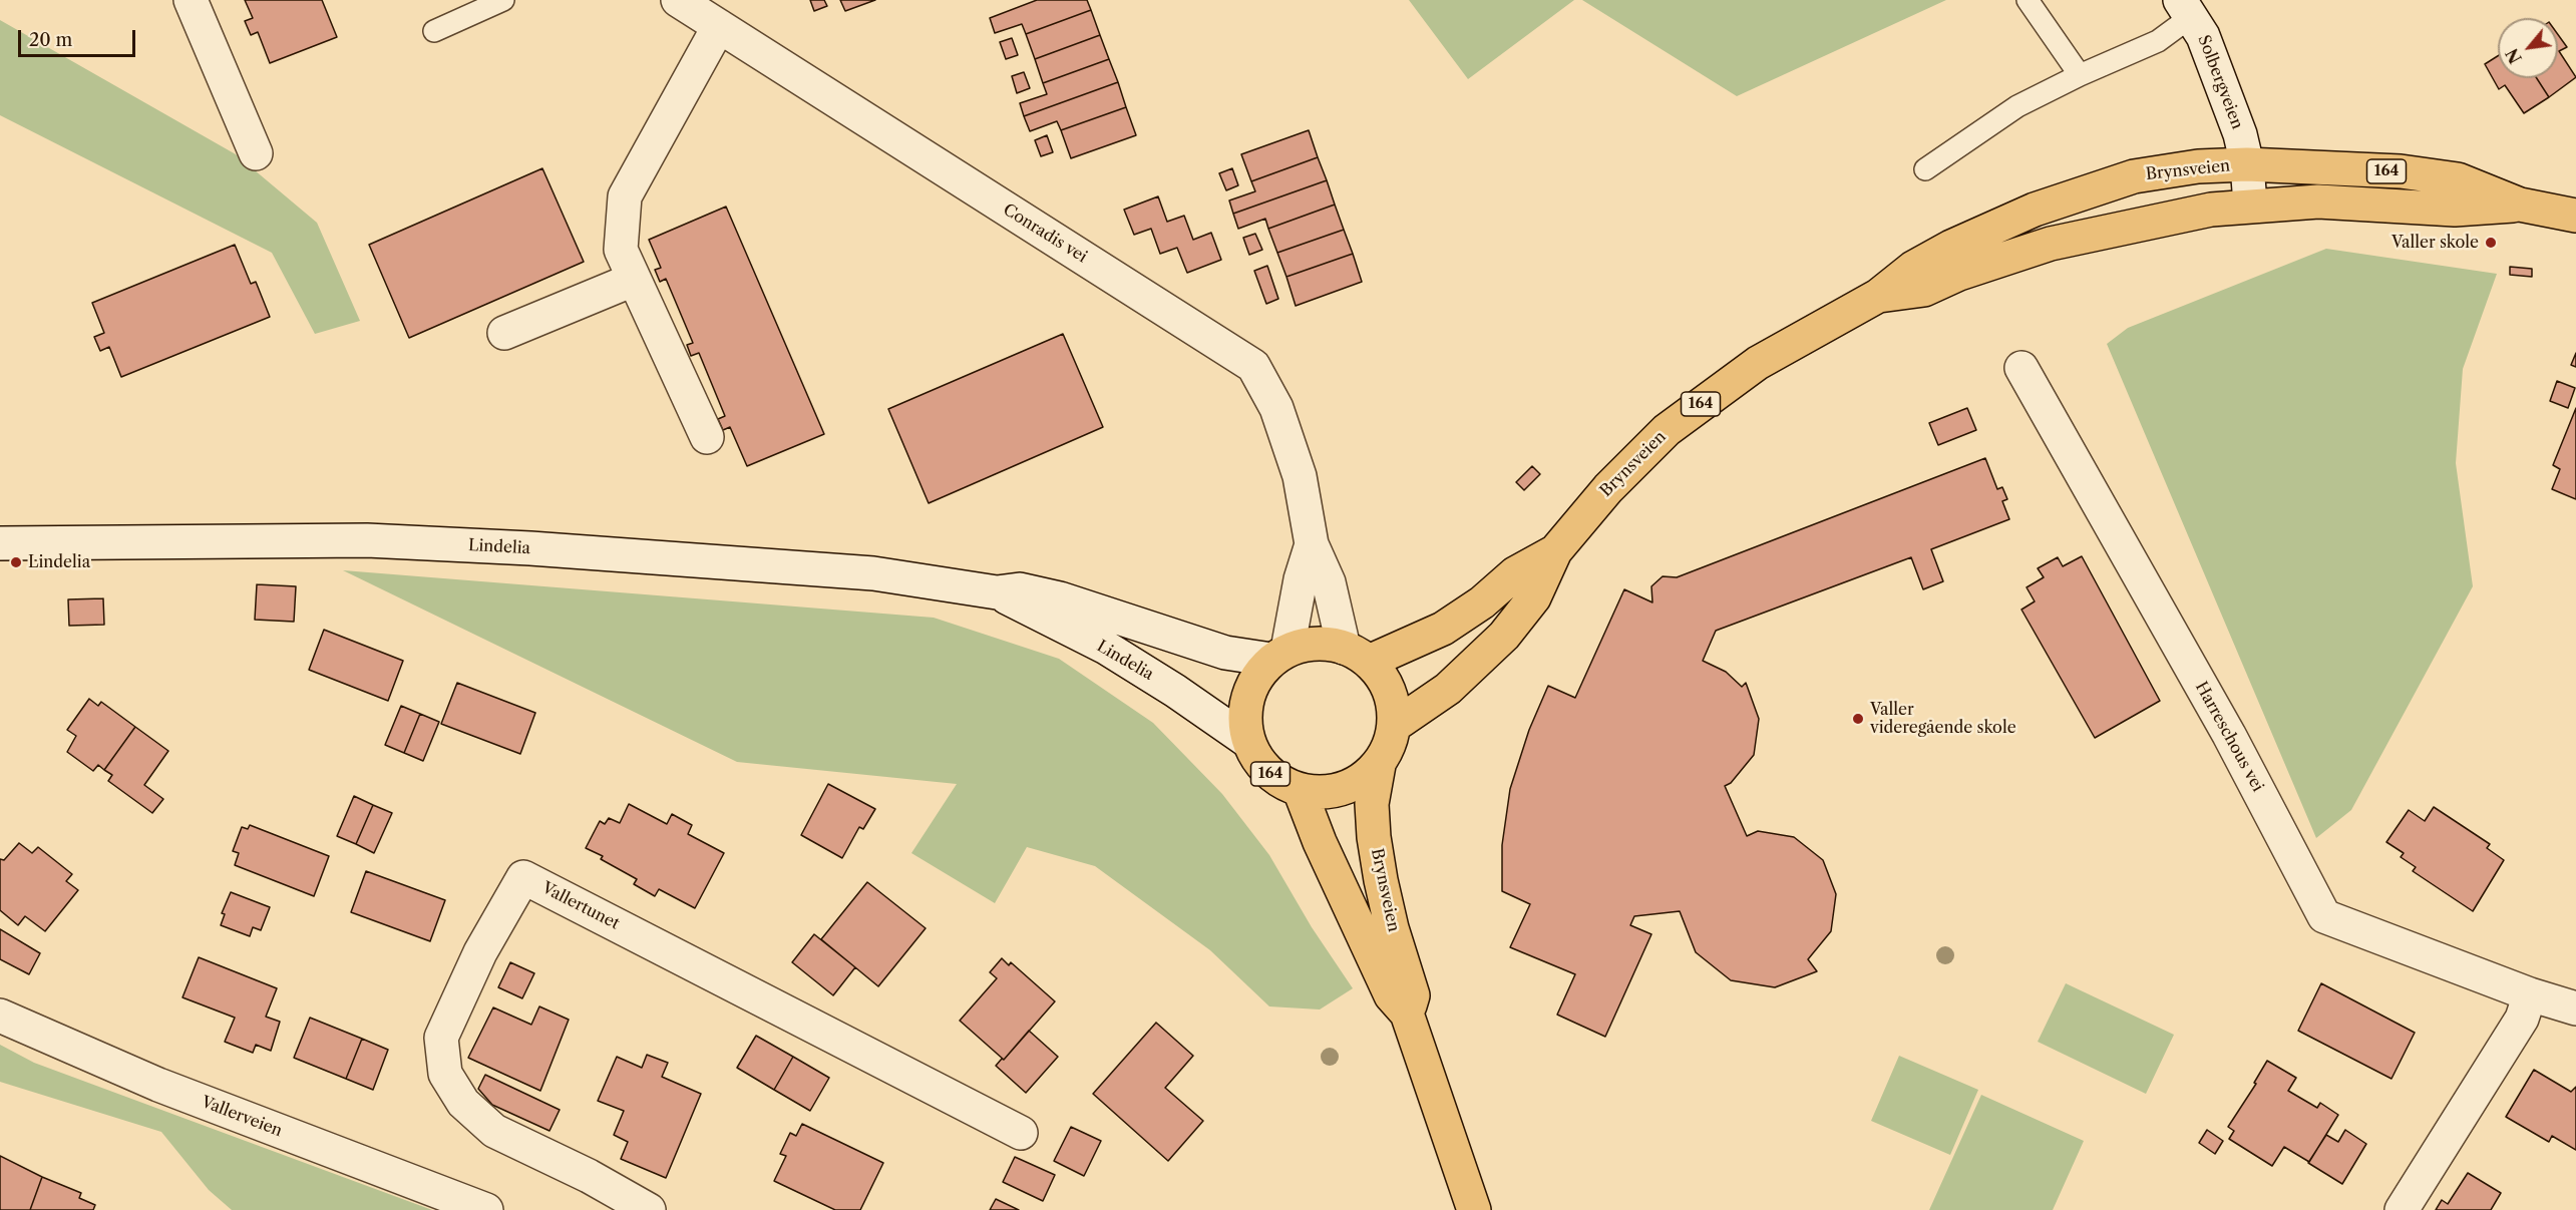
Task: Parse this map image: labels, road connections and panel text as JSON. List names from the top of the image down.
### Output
{
  "streets": {
    "main road": ["Brynsveien", "164"],
    "street": [
      "Solbergveien",
      "Conradis vei",
      "Lindelia",
      "Harreschous vei",
      "Vallertunet",
      "Vallerveien"
    ]
  },
  "crossings": [
    ["Solbergveien", "Brynsveien"],
    ["Brynsveien", "164"],
    ["Brynsveien", "Conradis vei"],
    ["Brynsveien", "Lindelia"],
    ["164", "Conradis vei"],
    ["164", "Lindelia"],
    ["Conradis vei", "Lindelia"]
  ],
  "places": ["Valler skole", "Lindelia", "Valler videregående skole"],
  "scale_bar": "20 m",
  "north": "bottom left"
}
